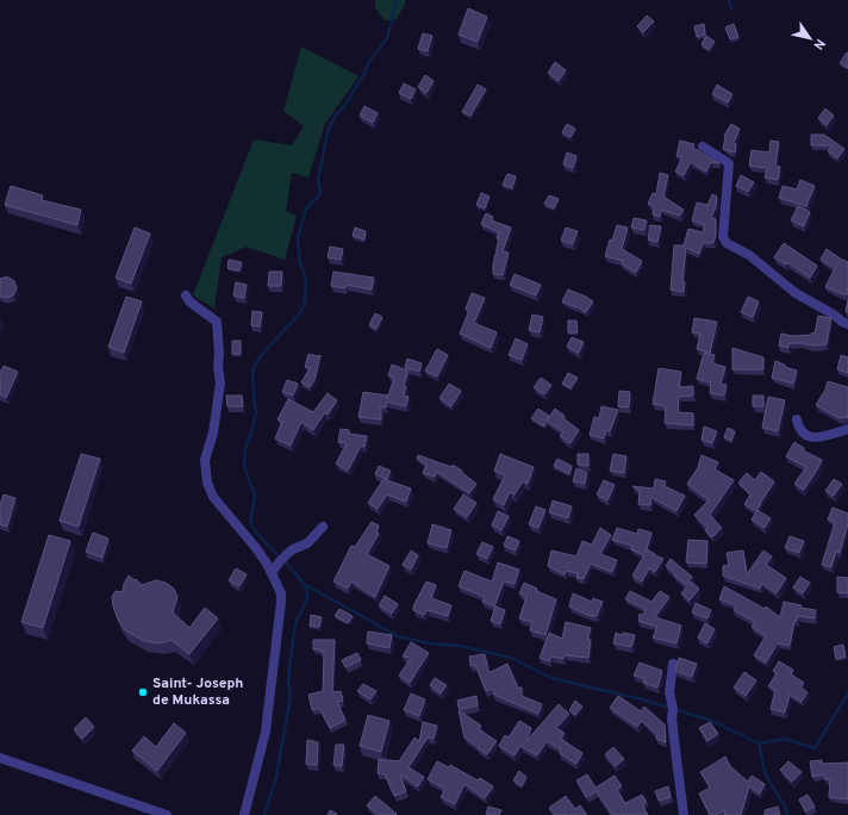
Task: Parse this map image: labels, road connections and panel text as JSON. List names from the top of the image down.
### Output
{
  "places": ["Saint- Joseph de Mukassa"],
  "north": "bottom right"
}
